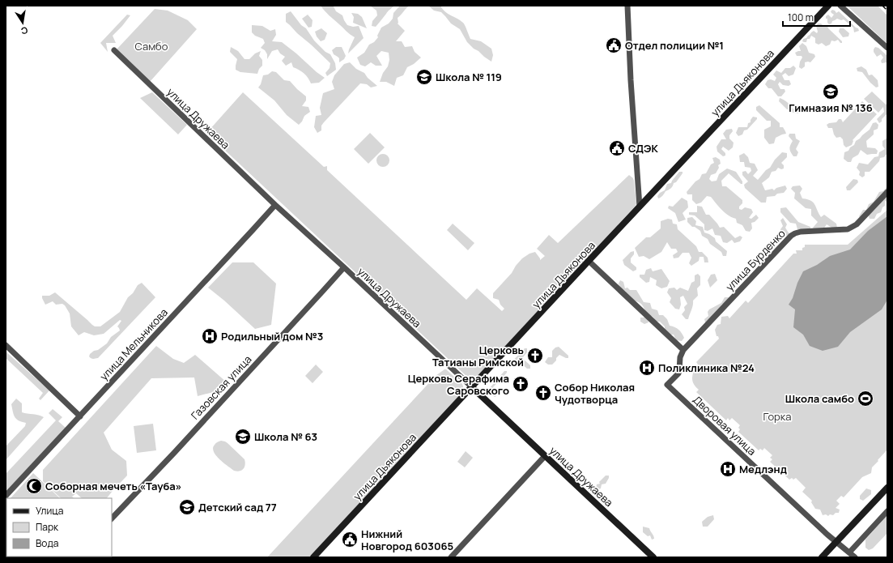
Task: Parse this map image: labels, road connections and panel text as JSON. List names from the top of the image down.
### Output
{
  "streets": {
    "main road": ["улица Дьяконова", "улица Дружаева"],
    "street": [
      "улица Бурденко",
      "улица Мельникова",
      "Газовская улица",
      "Дворовая улица"
    ]
  },
  "crossings": [
    ["улица Дьяконова", "улица Дружаева"],
    ["улица Дружаева", "улица Мельникова"],
    ["улица Дружаева", "Газовская улица"],
    ["улица Бурденко", "Дворовая улица"]
  ],
  "parks": ["Самбо", "Горка"],
  "places": {
    "public building": ["Отдел полиции №1", "СДЭК", "Нижний Новгород 603065"],
    "school or university": [
      "Школа № 119",
      "Гимназия № 136",
      "Школа № 63",
      "Детский сад 77"
    ],
    "hospital": ["Родильный дом №3", "Поликлиника №24", "Медлэнд"],
    "church": ["Церковь Татианы Римской", "Церковь Серафима Саровского", "Собор Николая Чудотворца"],
    "sports": ["Школа самбо"],
    "mosque": ["Соборная мечеть «Тауба»"]
  },
  "legend": ["Улица", "Парк", "Вода"],
  "scale_bar": "100 m",
  "north": "bottom"
}
